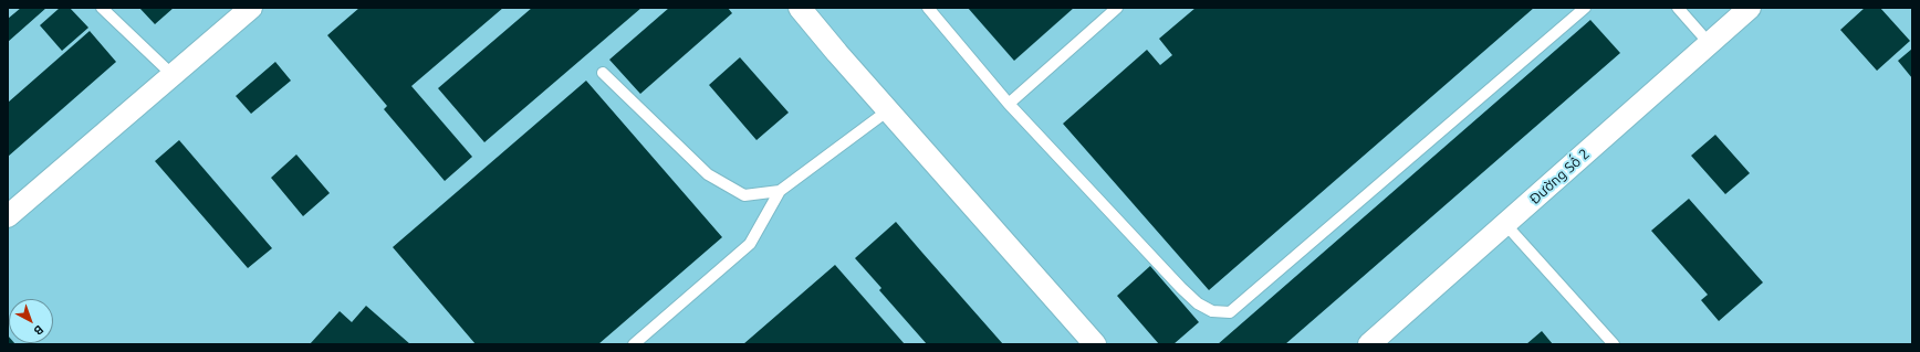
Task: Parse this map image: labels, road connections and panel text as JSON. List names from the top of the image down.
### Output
{
  "streets": {
    "street": ["Đường Số 2"]
  },
  "north": "bottom right"
}
